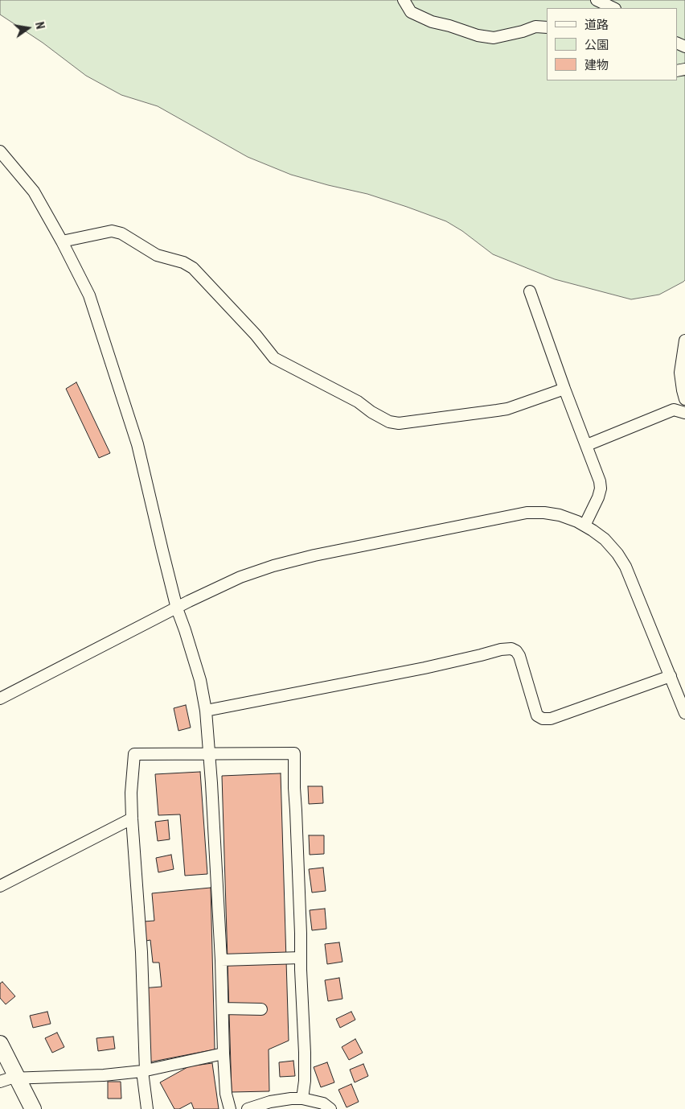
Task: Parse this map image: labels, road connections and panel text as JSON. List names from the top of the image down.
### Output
{
  "legend": ["道路", "公園", "建物"],
  "north": "right"
}
